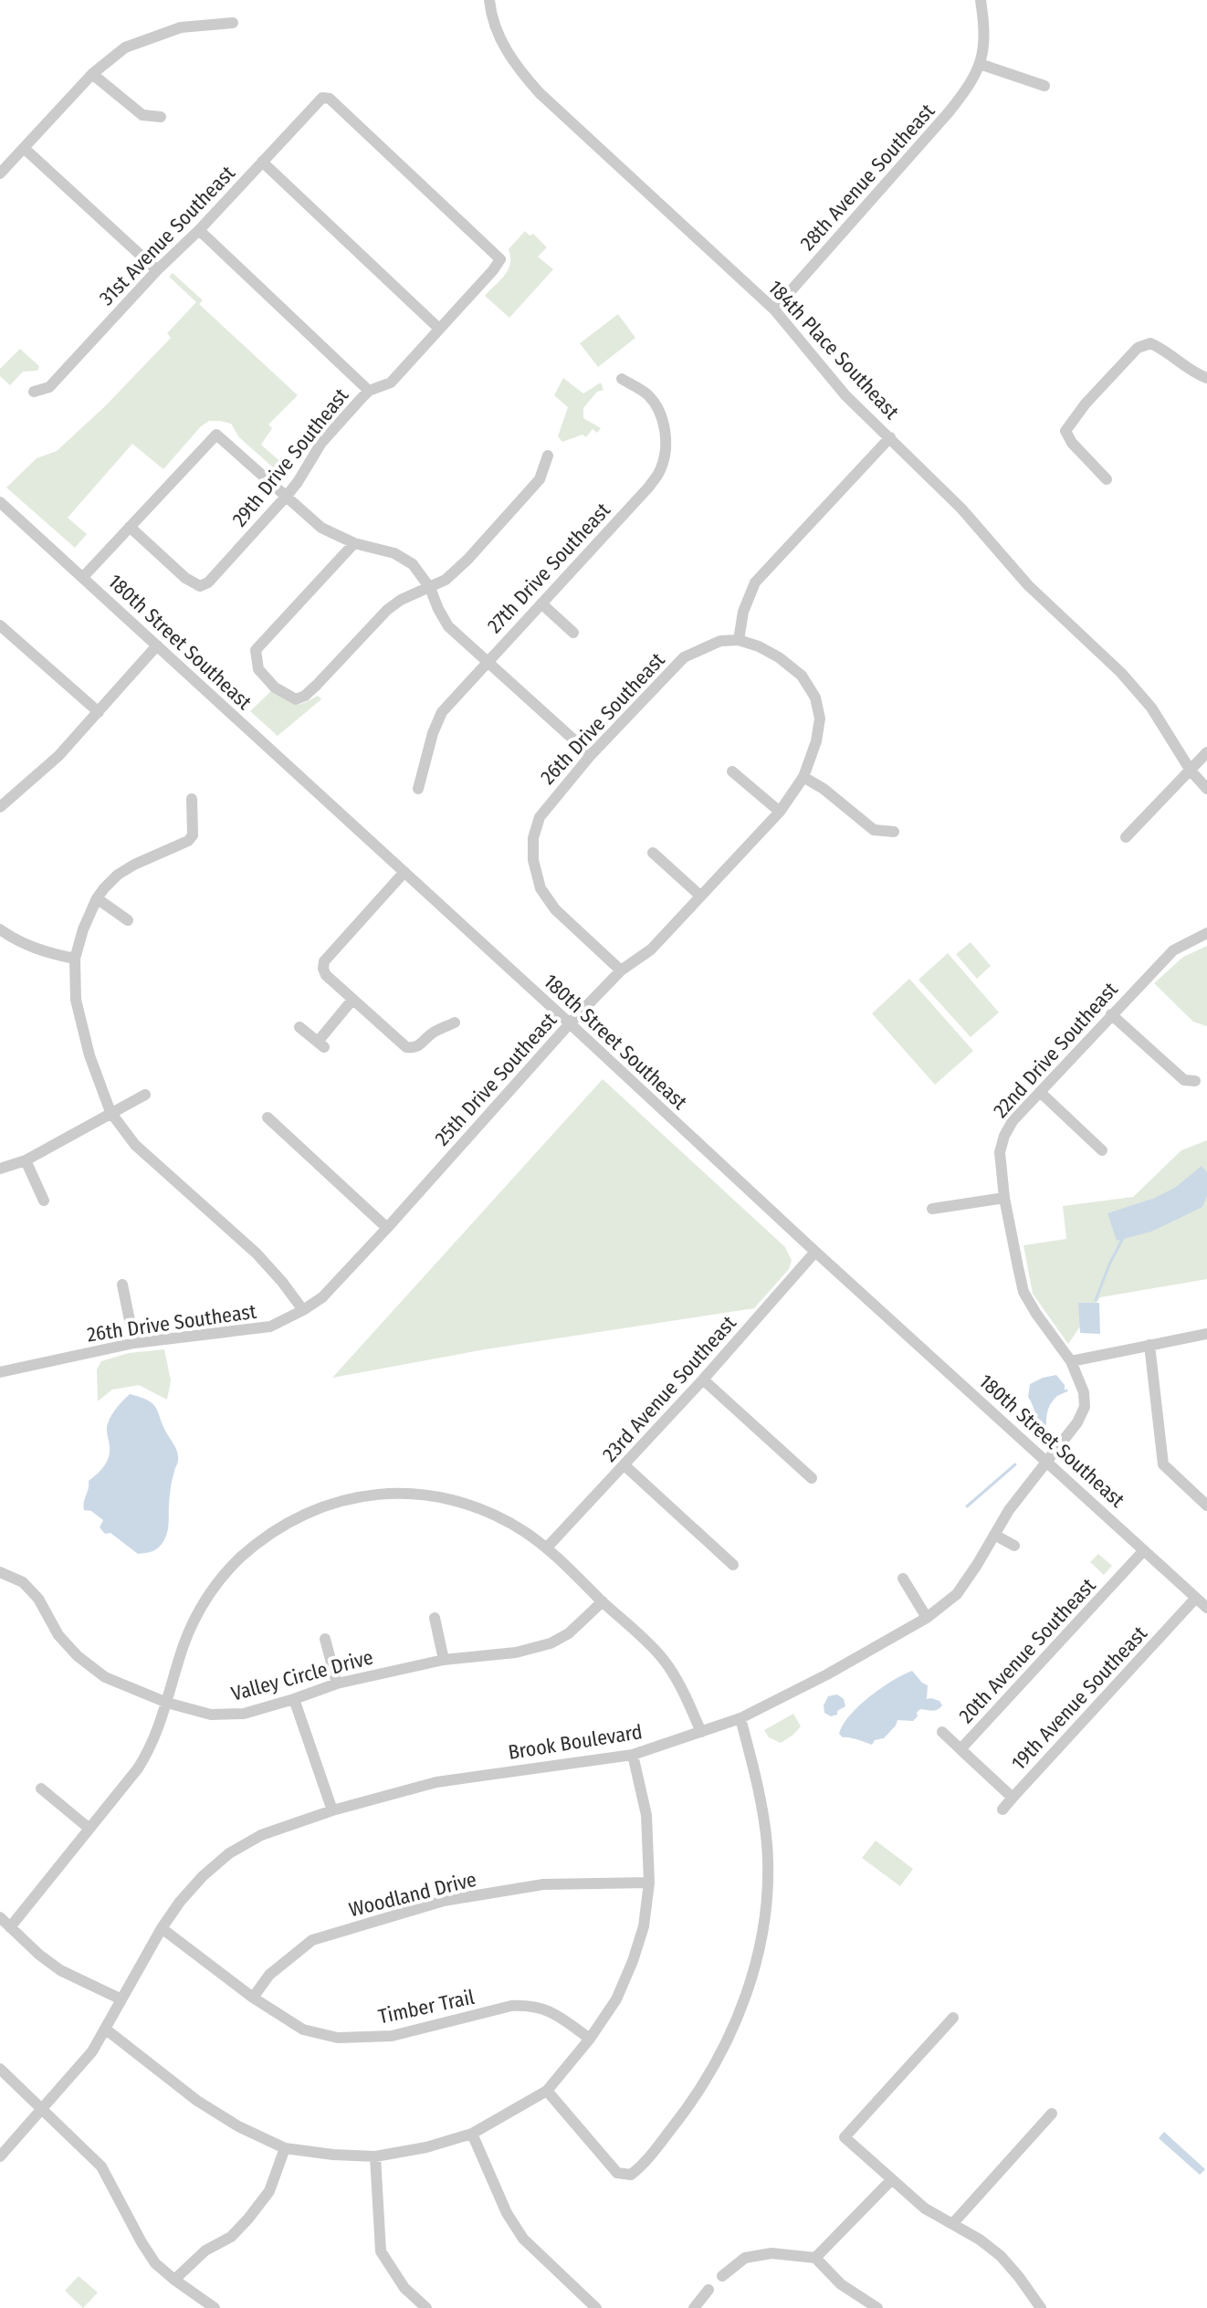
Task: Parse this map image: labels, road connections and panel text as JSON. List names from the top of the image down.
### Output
{
  "streets": {
    "street": [
      "28th Avenue Southeast",
      "31st Avenue Southeast",
      "184th Place Southeast",
      "29th Drive Southeast",
      "27th Drive Southeast",
      "180th Street Southeast",
      "26th Drive Southeast",
      "22nd Drive Southeast",
      "25th Drive Southeast",
      "23rd Avenue Southeast",
      "20th Avenue Southeast",
      "Valley Circle Drive",
      "19th Avenue Southeast",
      "Brook Boulevard",
      "Woodland Drive",
      "Timber Trail"
    ]
  },
  "crossings": [
    ["28th Avenue Southeast", "184th Place Southeast"],
    ["31st Avenue Southeast", "29th Drive Southeast"],
    ["180th Street Southeast", "25th Drive Southeast"],
    ["180th Street Southeast", "23rd Avenue Southeast"],
    ["180th Street Southeast", "20th Avenue Southeast"],
    ["180th Street Southeast", "19th Avenue Southeast"],
    ["180th Street Southeast", "Brook Boulevard"],
    ["26th Drive Southeast", "25th Drive Southeast"],
    ["22nd Drive Southeast", "Brook Boulevard"],
    ["20th Avenue Southeast", "19th Avenue Southeast"],
    ["Brook Boulevard", "Timber Trail"],
    ["Woodland Drive", "Timber Trail"]
  ]
}
